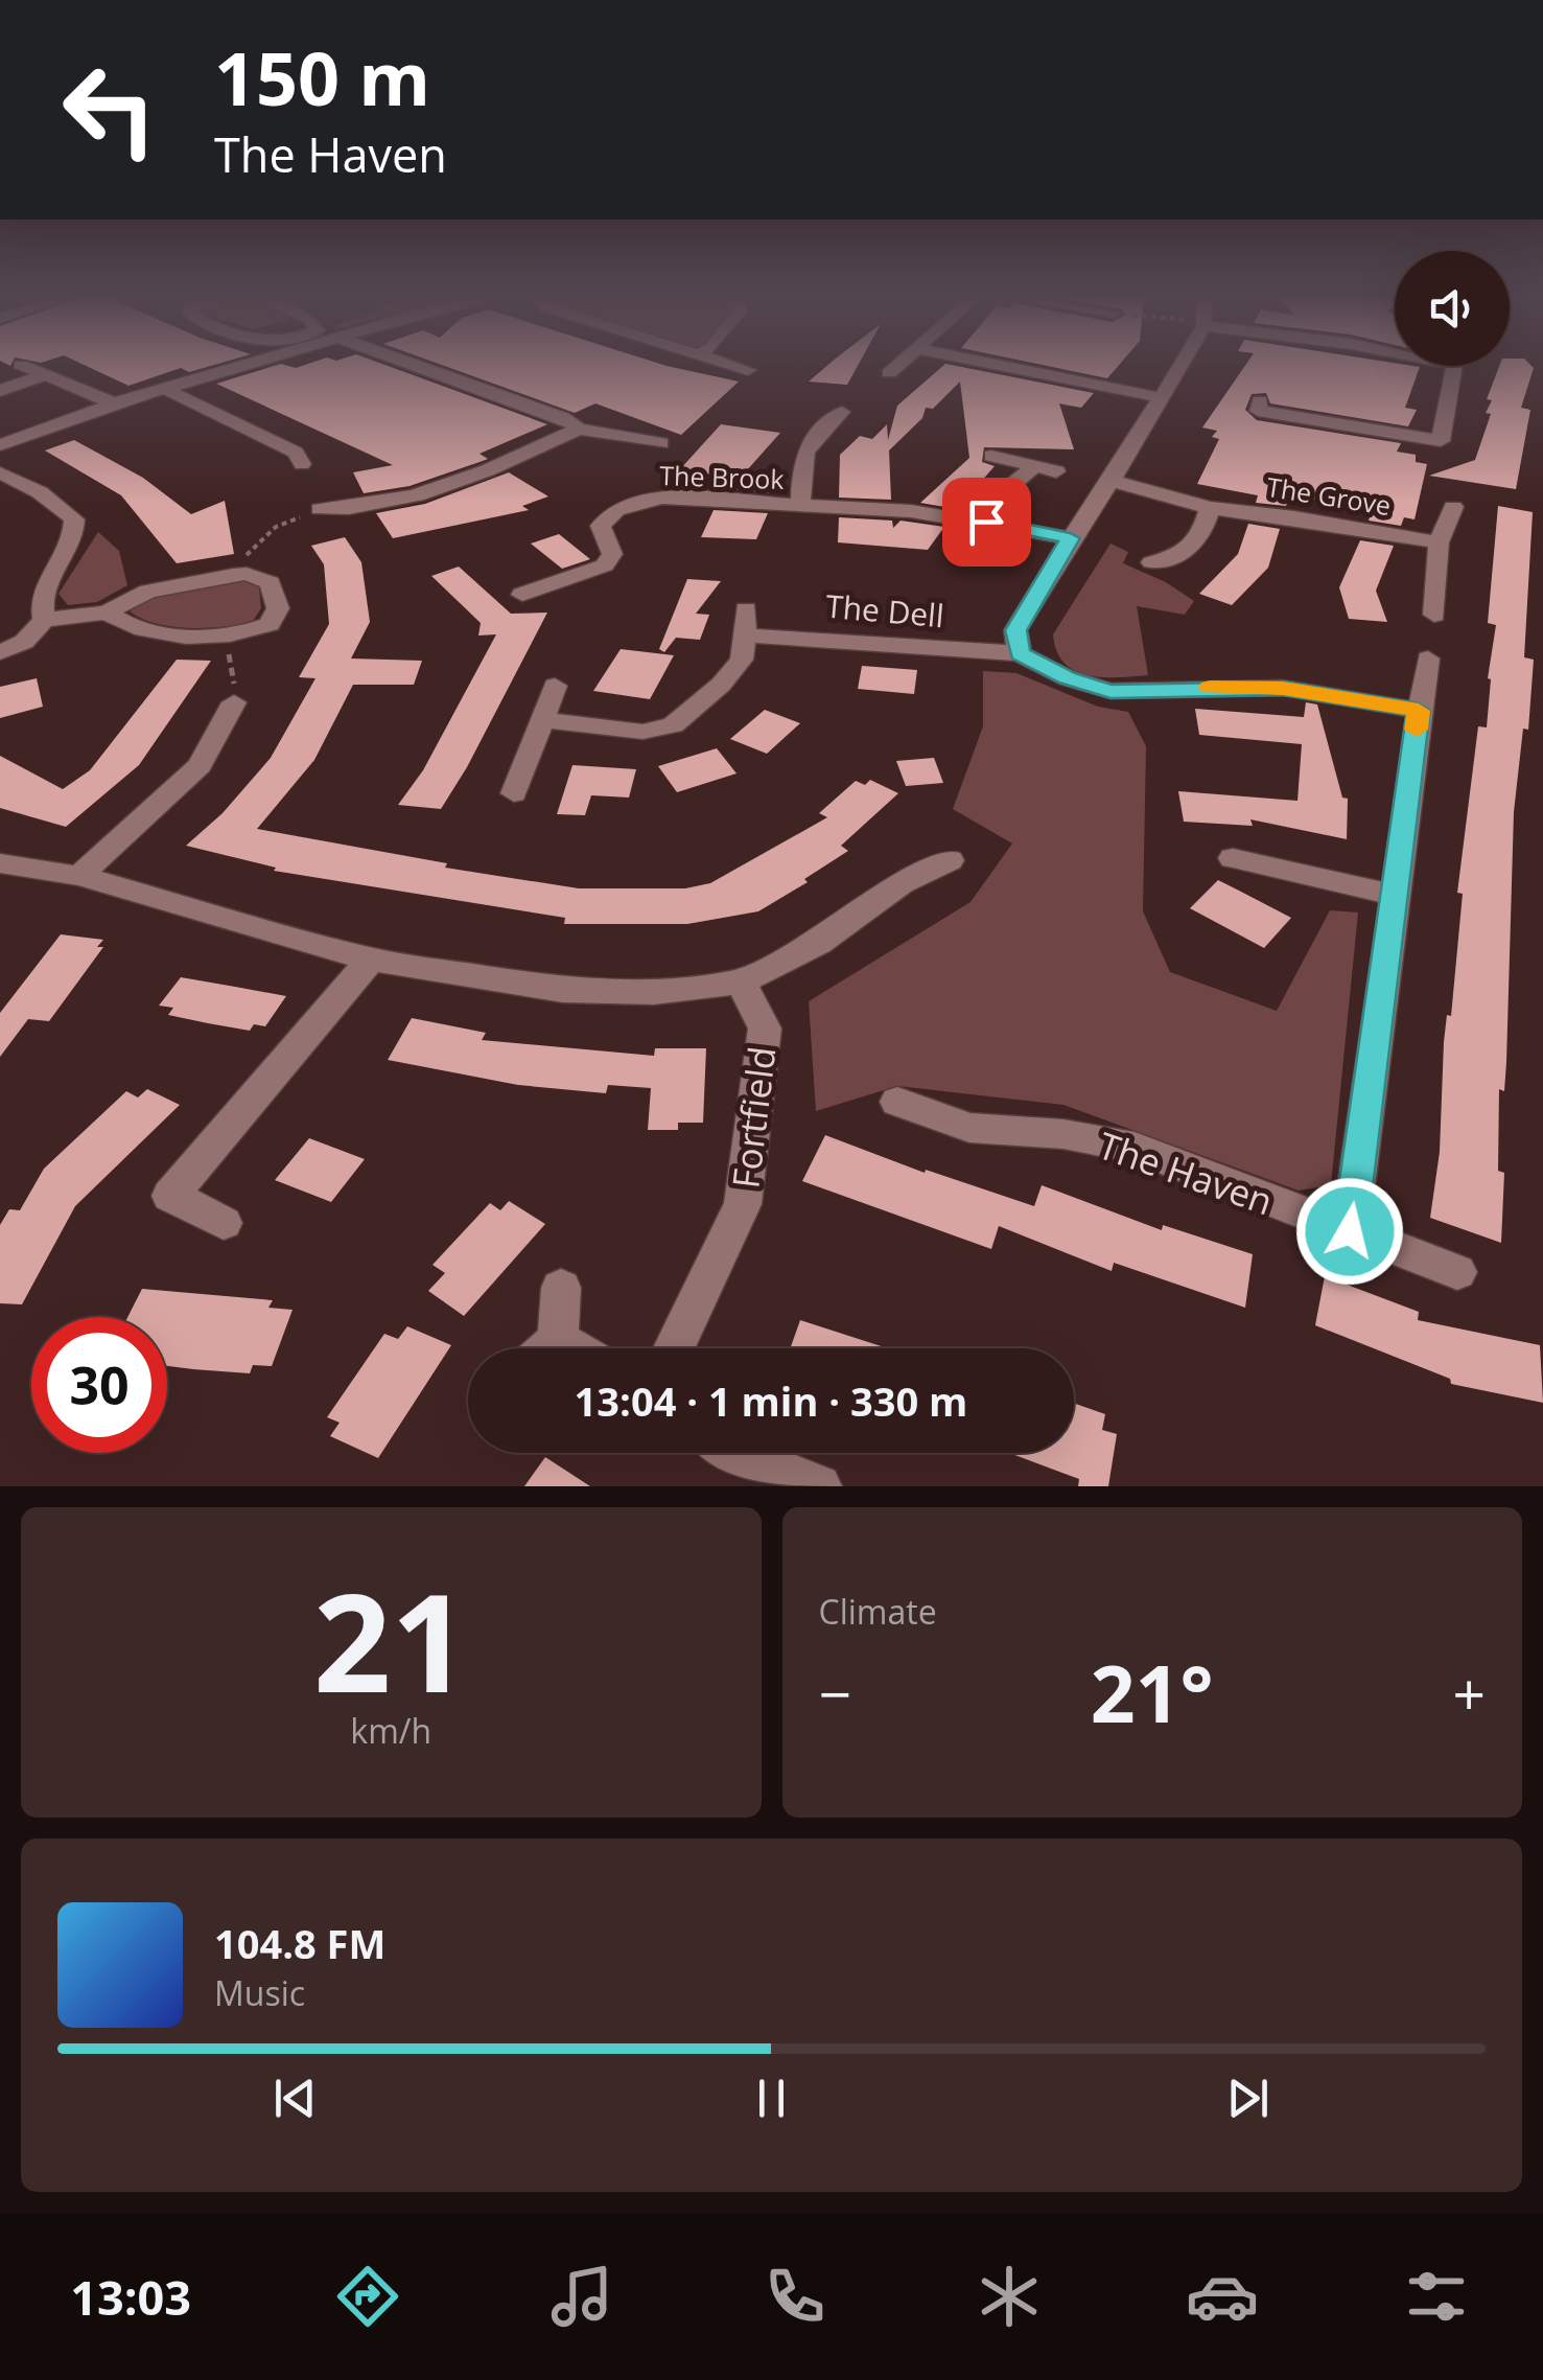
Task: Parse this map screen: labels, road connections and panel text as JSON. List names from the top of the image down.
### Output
{
  "streets": {
    "street": [
      "The Brook",
      "The Grove",
      "The Dell",
      "Fortfield",
      "The Haven"
    ]
  },
  "page": {
    "turn": ["150 m", "The Haven"],
    "limit": "30",
    "trip": "13:04 · 1 min · 330 m",
    "tile": [
      ["21", "km/h"],
      "Climate"
    ],
    "heat": ["−", "21°", "+"],
    "song": ["104.8 FM", "Music"],
    "tabs": "13:03"
  }
}
